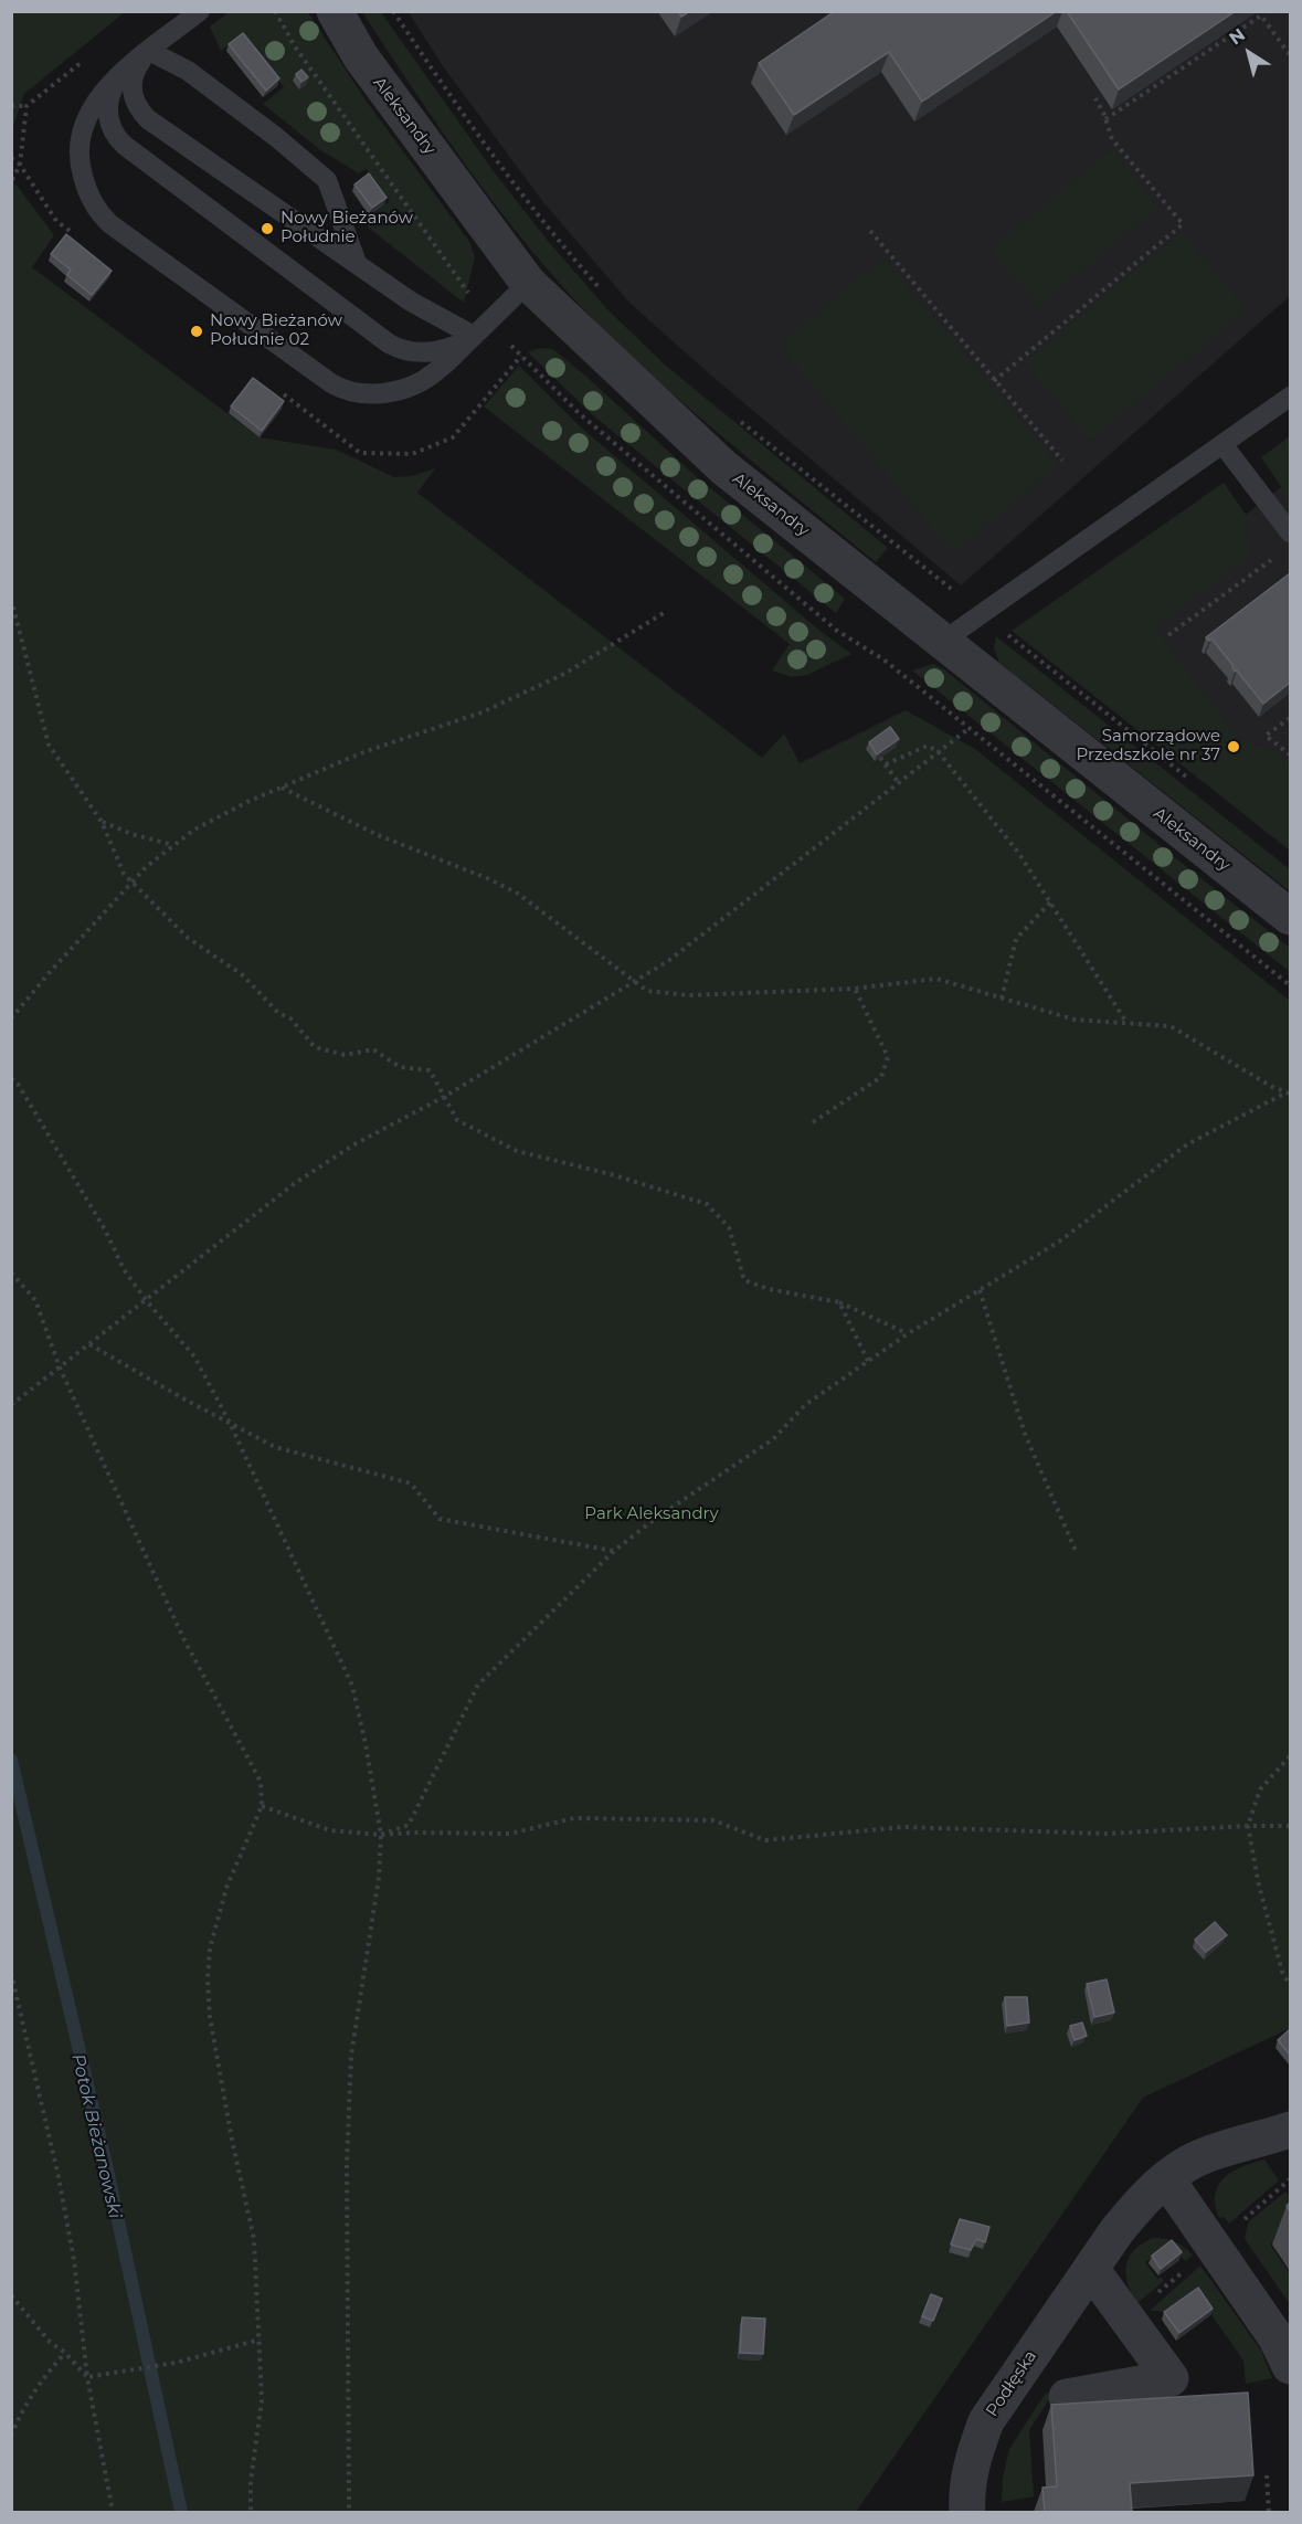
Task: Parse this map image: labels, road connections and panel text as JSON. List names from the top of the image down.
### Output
{
  "streets": {
    "street": ["Aleksandry", "Podłęska"]
  },
  "water": ["Potok Bieżanowski"],
  "parks": ["Park Aleksandry"],
  "places": ["Nowy Bieżanów Południe", "Nowy Bieżanów Południe 02", "Samorządowe Przedszkole nr 37"],
  "north": "top left"
}
